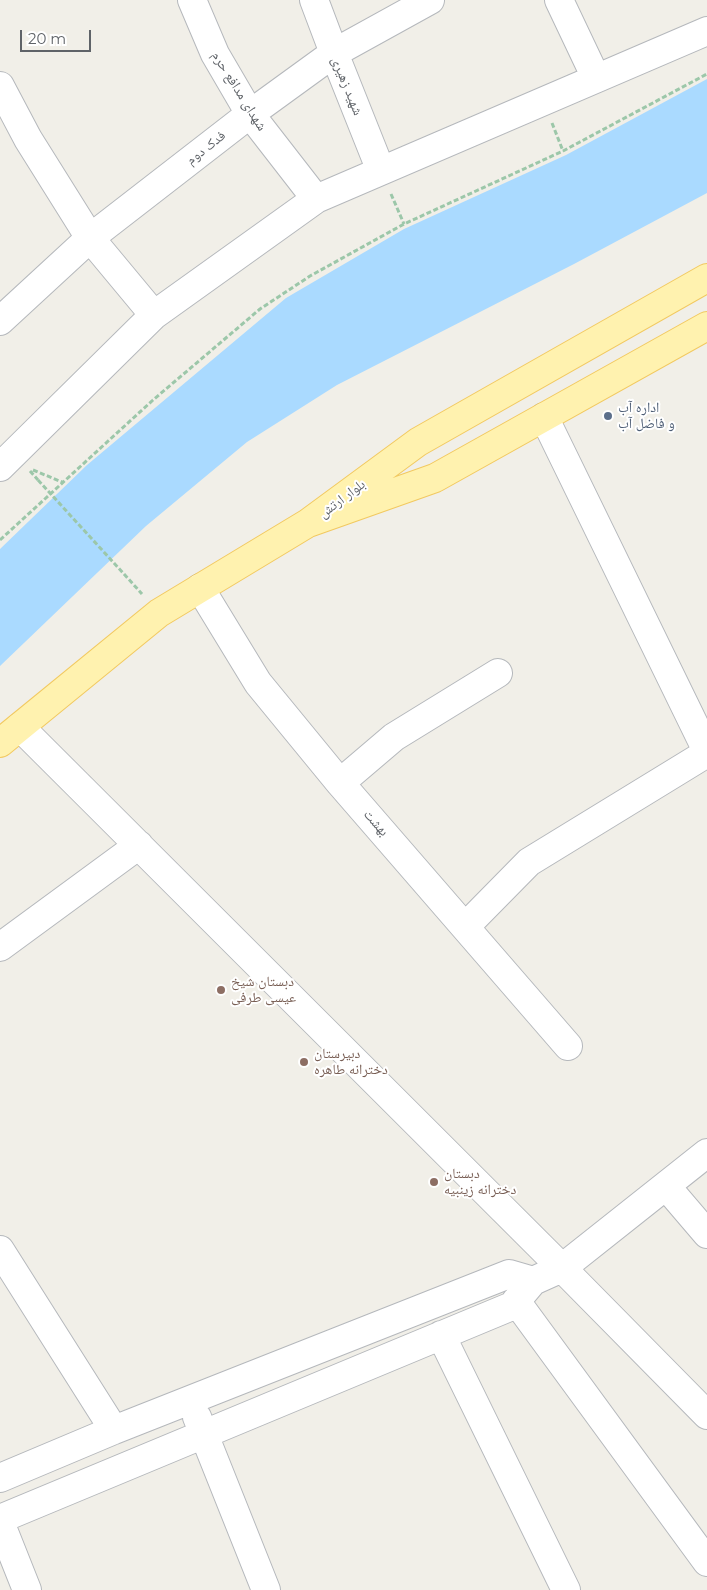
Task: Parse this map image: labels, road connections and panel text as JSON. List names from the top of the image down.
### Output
{
  "streets": {
    "main road": ["بلوار ارتش"],
    "street": [
      "شهید زهیری",
      "شهدای مدافع حرم",
      "فدک دوم",
      "بهشت"
    ]
  },
  "crossings": [
    ["شهید زهیری", "فدک دوم"],
    ["شهدای مدافع حرم", "فدک دوم"]
  ],
  "places": [
    "اداره آب و فاضل آب",
    "دبستان شیخ عیسی طرفی",
    "دبیرستان دخترانه طاهره",
    "دبستان دخترانه زینبیه"
  ],
  "scale_bar": "20 m"
}
